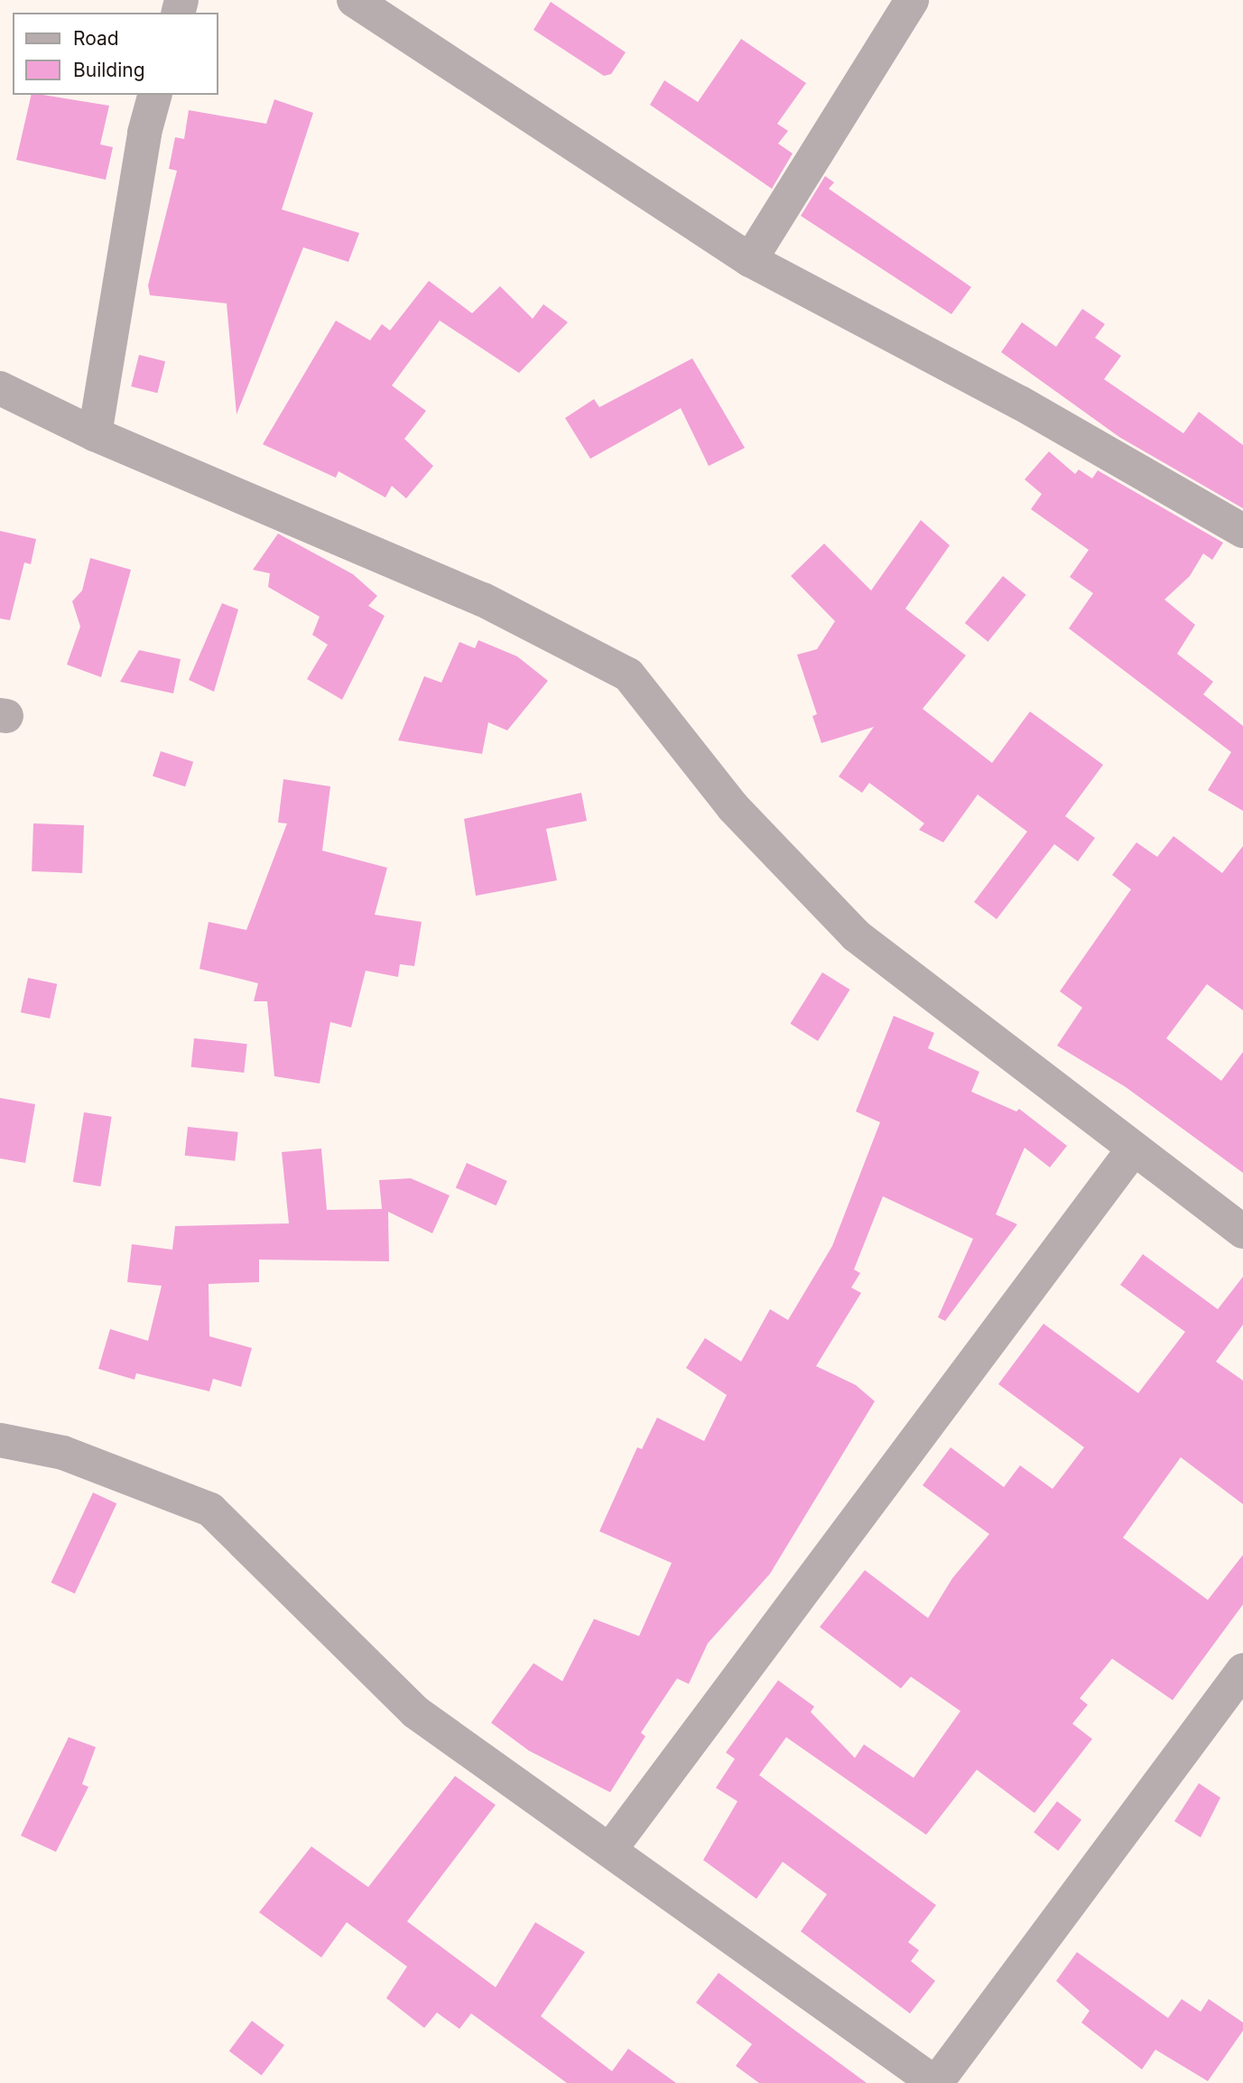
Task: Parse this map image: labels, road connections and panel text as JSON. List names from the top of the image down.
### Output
{
  "legend": ["Road", "Building"]
}
